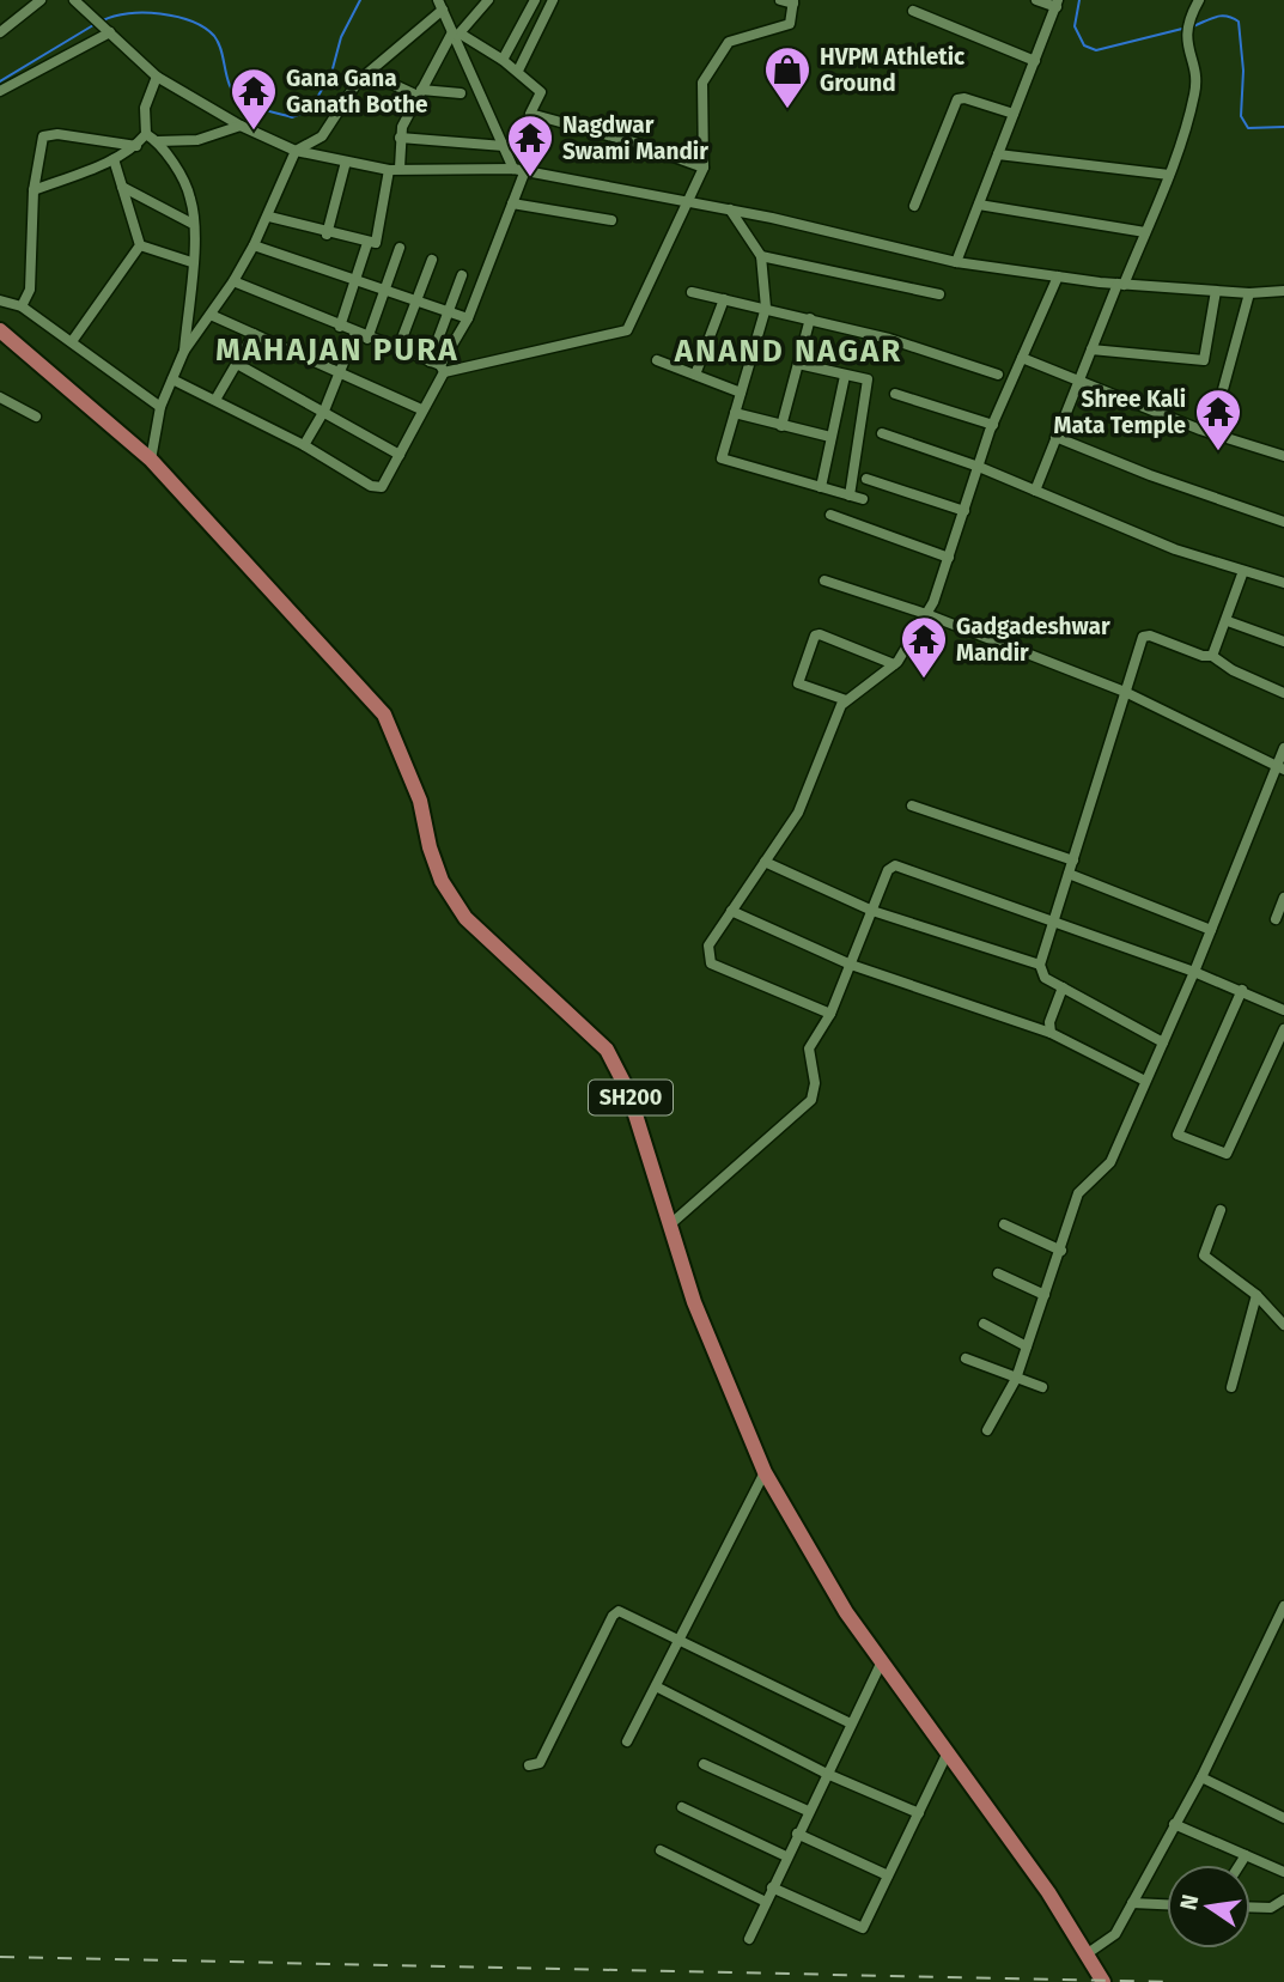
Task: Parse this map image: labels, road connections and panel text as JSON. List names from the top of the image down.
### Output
{
  "streets": {
    "main road": ["SH200"]
  },
  "districts": ["MAHAJAN PURA", "ANAND NAGAR"],
  "places": {
    "shop": ["HVPM Athletic Ground"],
    "temple": [
      "Gana Gana Ganath Bothe",
      "Nagdwar Swami Mandir",
      "Shree Kali Mata Temple",
      "Gadgadeshwar Mandir"
    ]
  },
  "north": "left"
}
